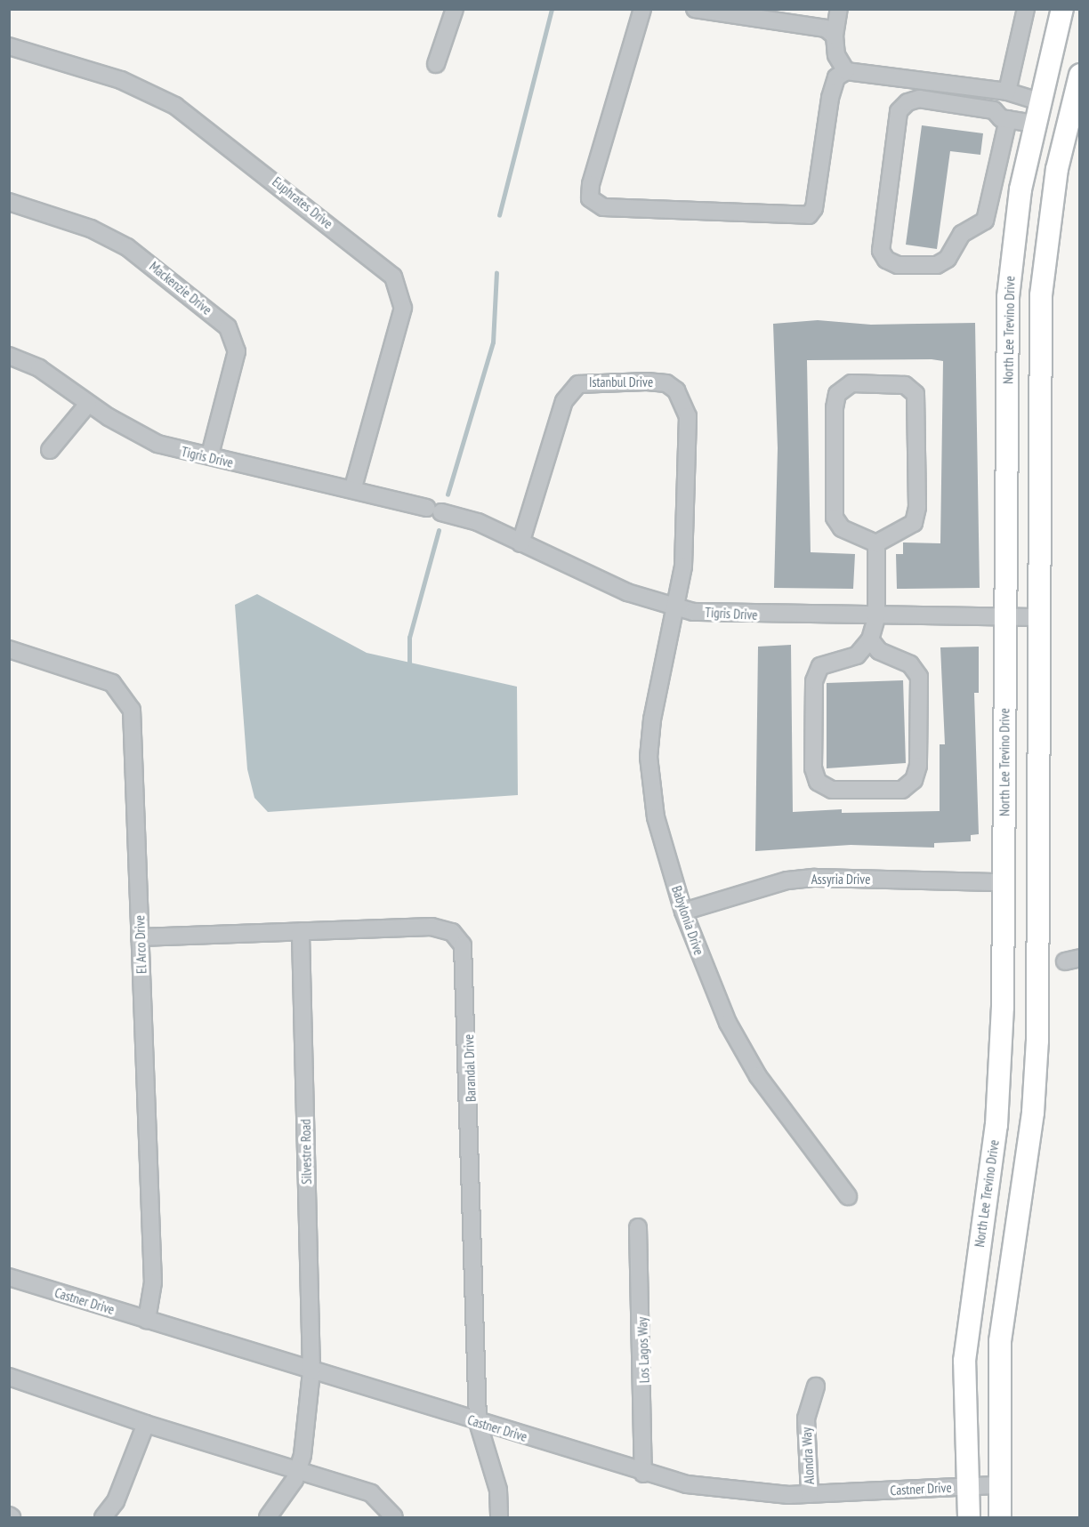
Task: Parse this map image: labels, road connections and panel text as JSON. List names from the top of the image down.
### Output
{
  "streets": {
    "main road": ["North Lee Trevino Drive"],
    "street": [
      "Euphrates Drive",
      "Mackenzie Drive",
      "Istanbul Drive",
      "Tigris Drive",
      "Assyria Drive",
      "Babylonia Drive",
      "El Arco Drive",
      "Barandal Drive",
      "Silvestre Road",
      "Castner Drive",
      "Los Lagos Way",
      "Alondra Way"
    ]
  },
  "crossings": [
    ["Euphrates Drive", "Tigris Drive"],
    ["Mackenzie Drive", "Tigris Drive"],
    ["North Lee Trevino Drive", "Tigris Drive"],
    ["North Lee Trevino Drive", "Assyria Drive"],
    ["North Lee Trevino Drive", "Castner Drive"],
    ["Istanbul Drive", "Tigris Drive"],
    ["Istanbul Drive", "Babylonia Drive"],
    ["Tigris Drive", "Babylonia Drive"],
    ["Assyria Drive", "Babylonia Drive"],
    ["El Arco Drive", "Barandal Drive"],
    ["El Arco Drive", "Castner Drive"],
    ["Barandal Drive", "Silvestre Road"],
    ["Barandal Drive", "Castner Drive"],
    ["Silvestre Road", "Castner Drive"],
    ["Castner Drive", "Los Lagos Way"],
    ["Castner Drive", "Alondra Way"]
  ]
}
